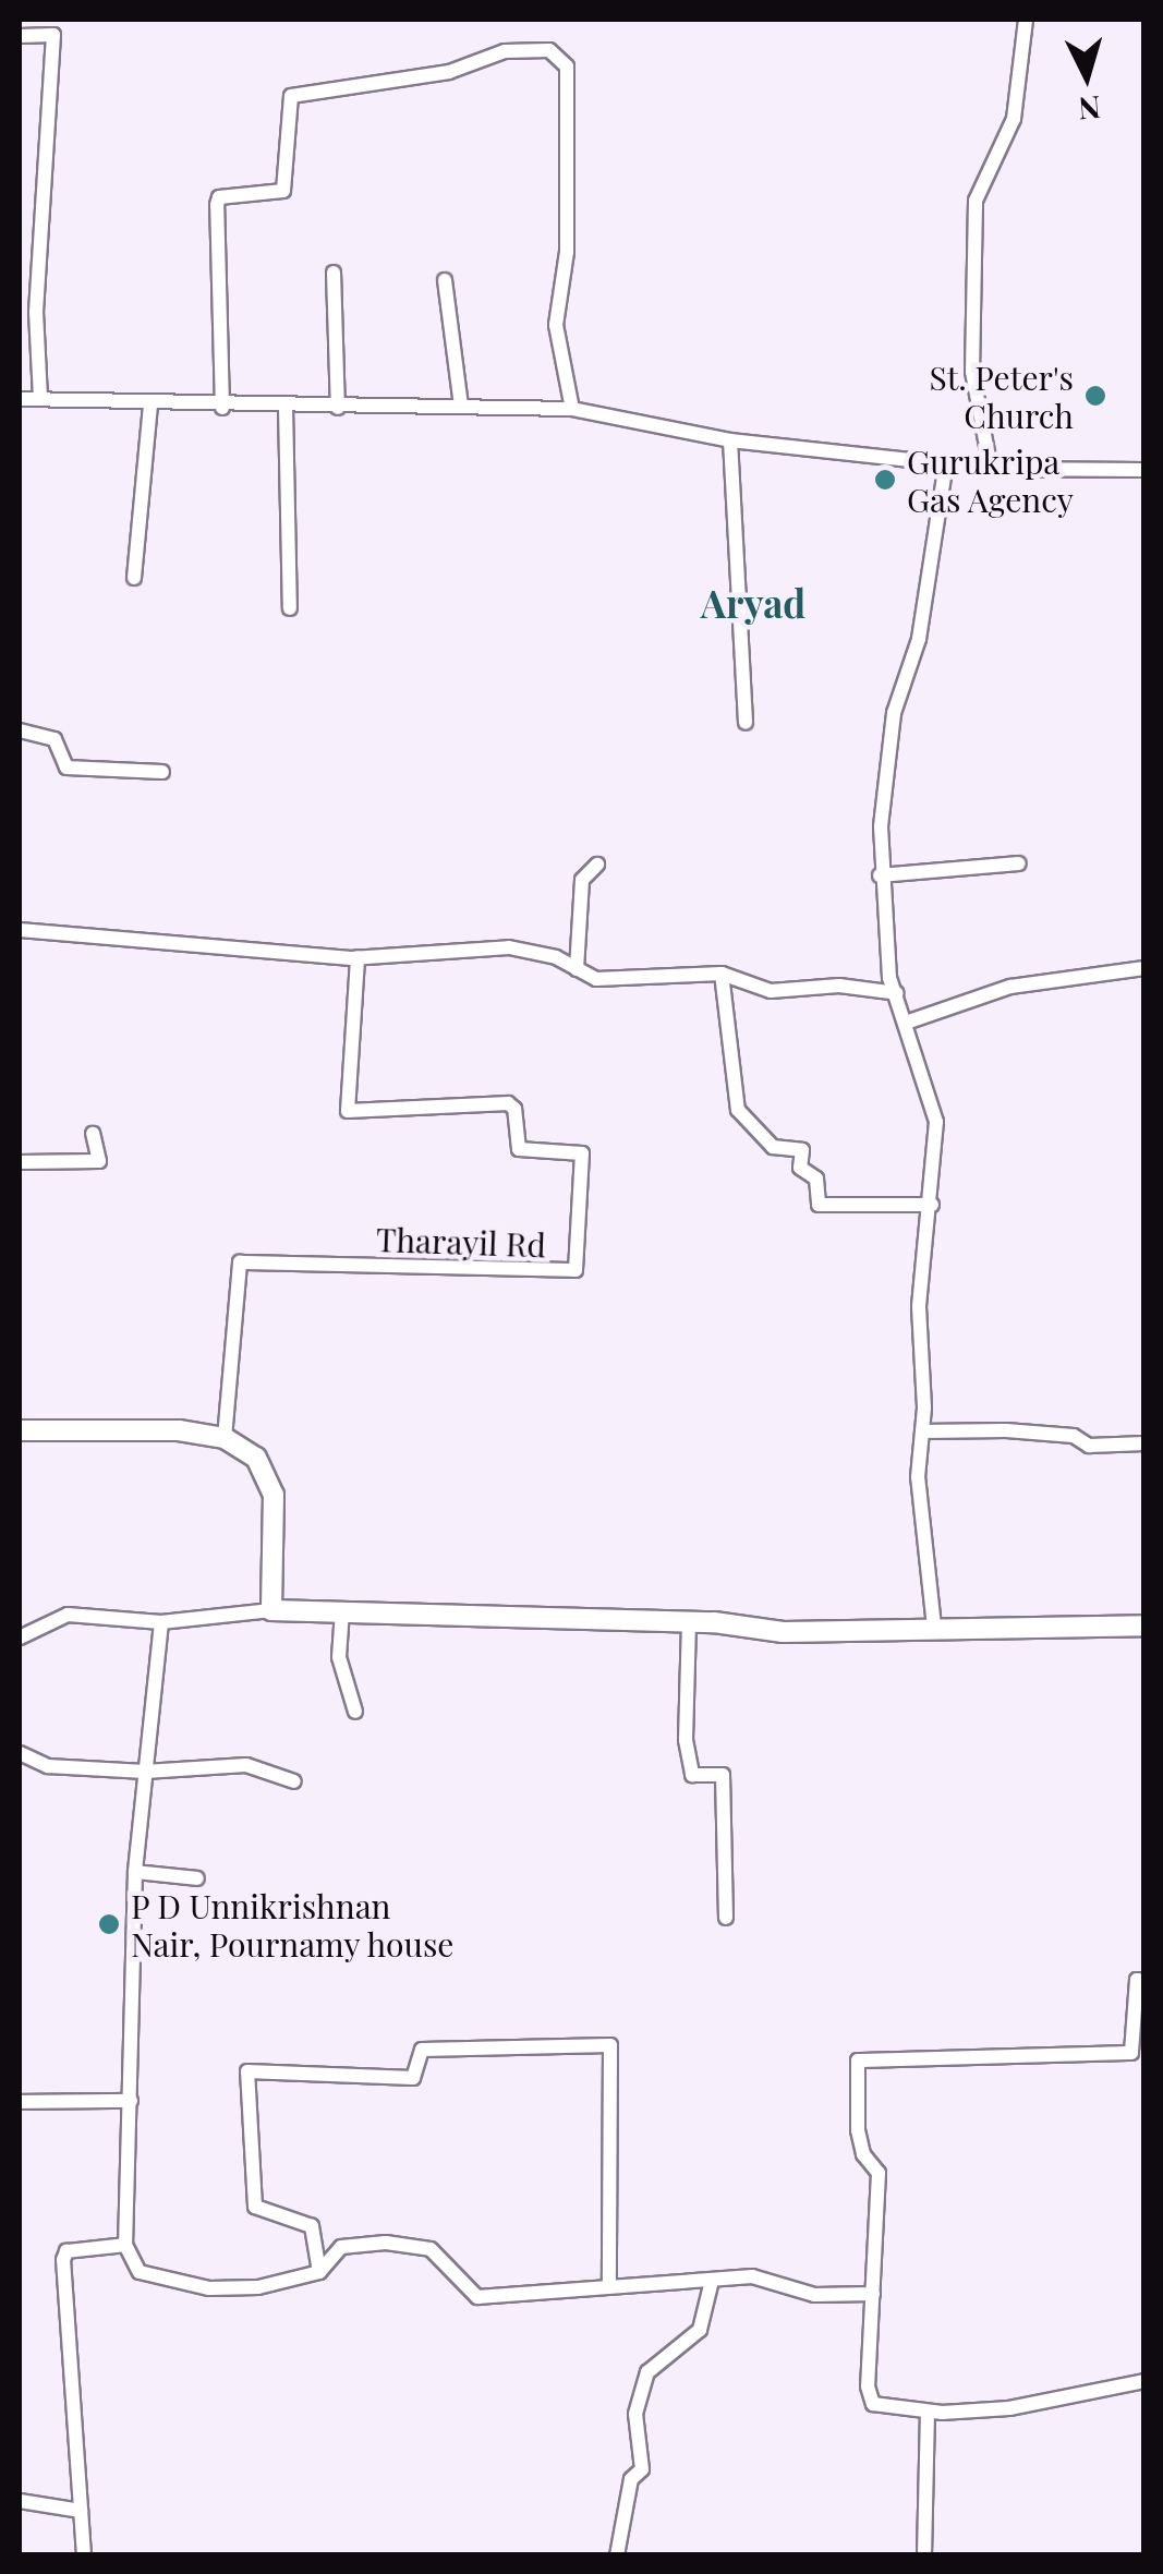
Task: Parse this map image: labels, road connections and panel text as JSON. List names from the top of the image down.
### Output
{
  "streets": {
    "street": ["Tharayil Rd"]
  },
  "districts": ["Aryad"],
  "places": ["St. Peter's Church", "Gurukripa Gas Agency", "P D Unnikrishnan Nair, Pournamy house"],
  "north": "bottom"
}
